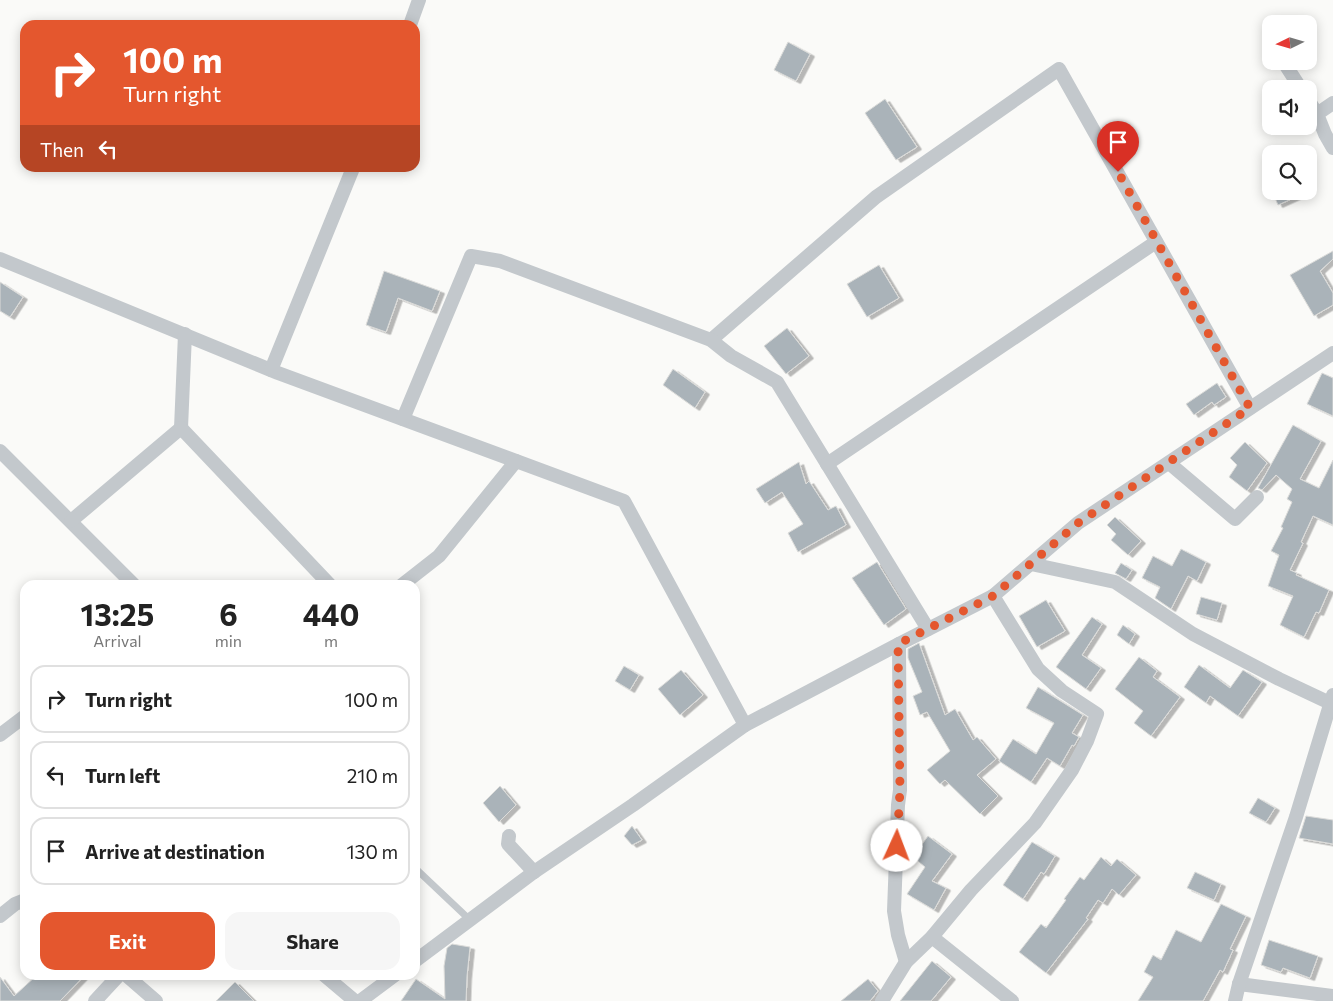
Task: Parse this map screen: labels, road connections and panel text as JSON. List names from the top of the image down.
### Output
{
  "north": "left",
  "page": {
    "turn": ["100 m", "Turn right"],
    "then": "Then",
    "eta": [
      "13:25",
      "Arrival",
      "6",
      "min",
      "440",
      "m"
    ],
    "list": [
      {
        "name": "Turn right",
        "value": "100 m"
      },
      {
        "name": "Turn left",
        "value": "210 m"
      },
      {
        "name": "Arrive at destination",
        "value": "130 m"
      }
    ],
    "buttons": ["Exit", "Share"]
  }
}
